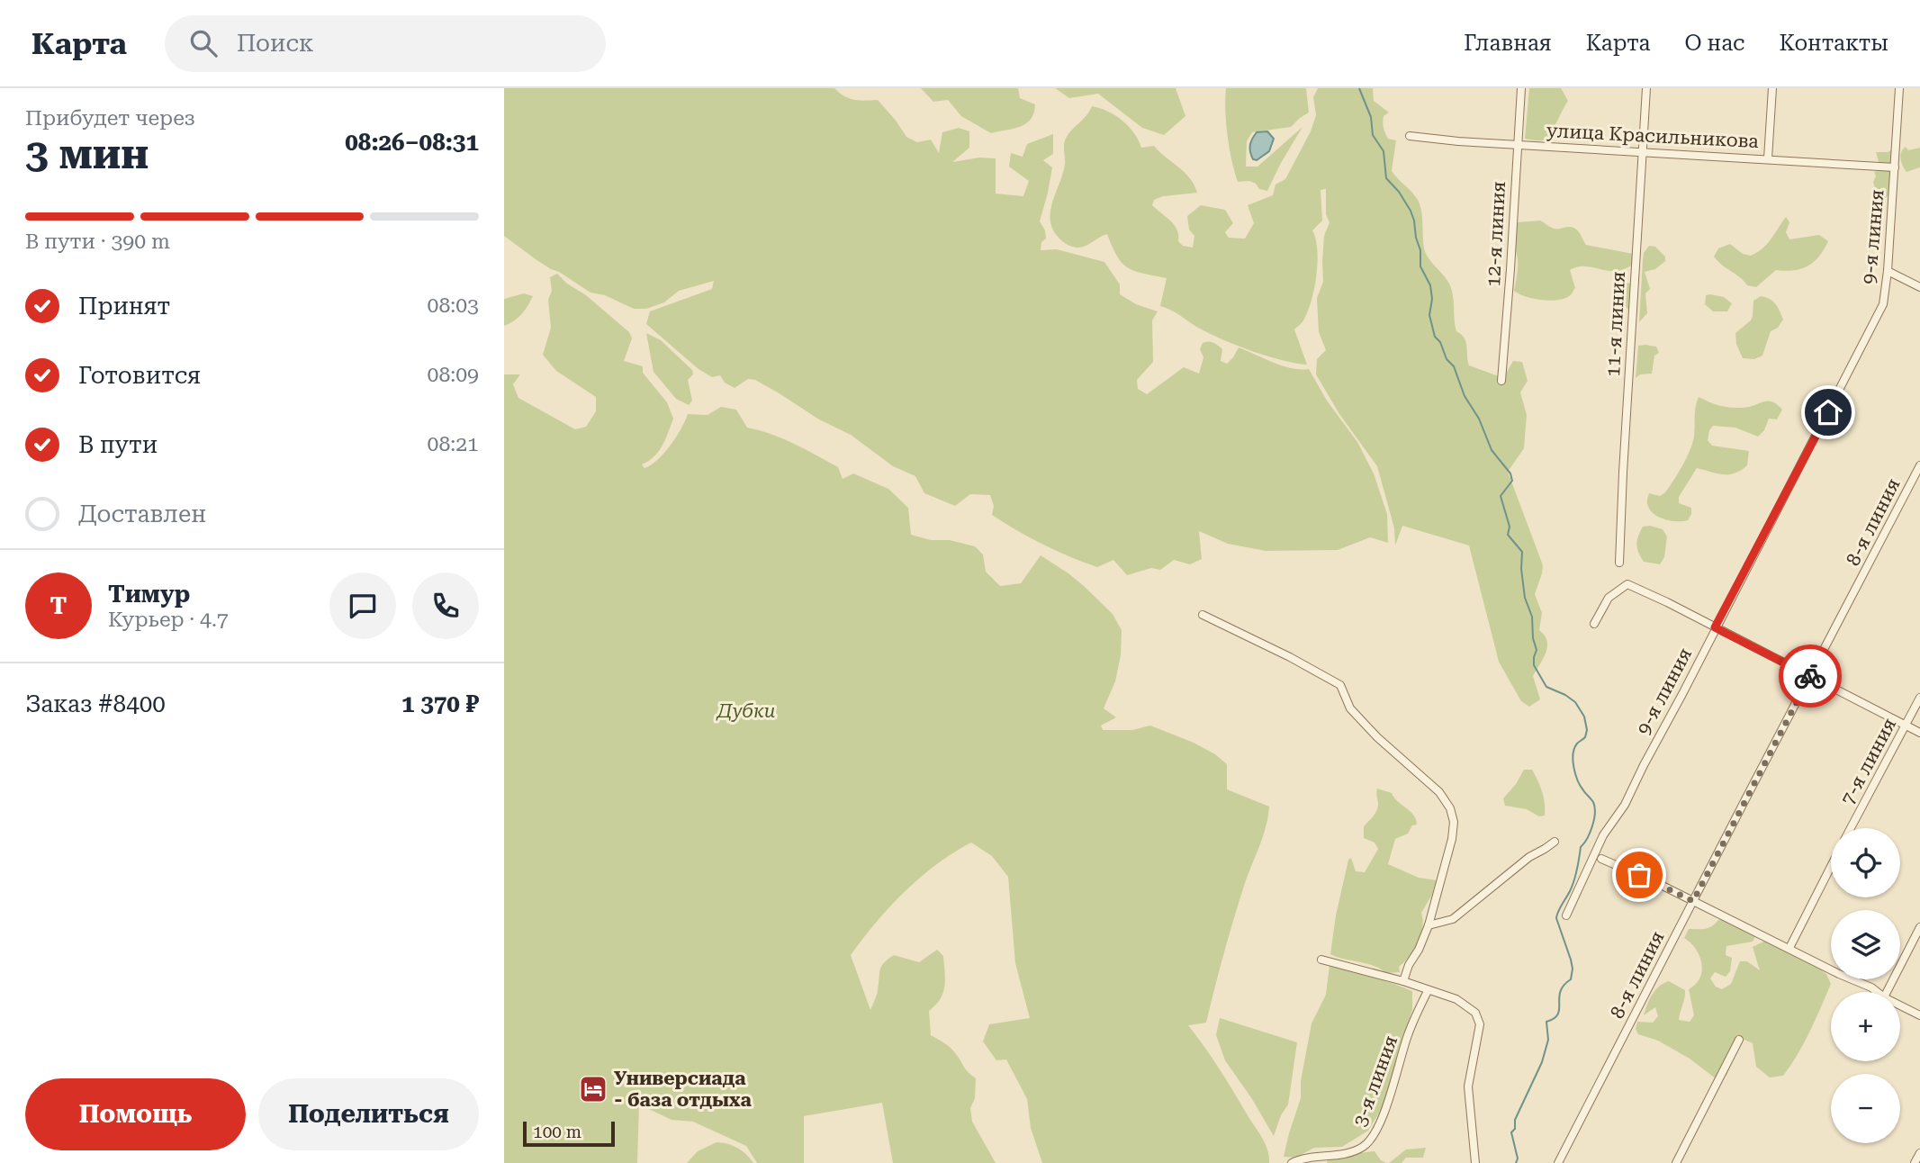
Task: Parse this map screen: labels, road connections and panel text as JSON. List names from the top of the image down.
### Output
{
  "streets": {
    "street": [
      "улица Красильникова",
      "12-я линия",
      "9-я линия",
      "11-я линия",
      "8-я линия",
      "7-я линия",
      "3-я линия"
    ]
  },
  "crossings": [
    ["улица Красильникова", "12-я линия"],
    ["улица Красильникова", "9-я линия"],
    ["улица Красильникова", "11-я линия"]
  ],
  "parks": ["Дубки"],
  "places": {
    "hotel": ["Универсиада - база отдыха"]
  },
  "scale_bar": "100 m",
  "page": {
    "header": "Карта",
    "search": "Поиск",
    "nav": [
      "Главная",
      "Карта",
      "О нас",
      "Контакты"
    ],
    "heading": ["3 мин", "Прибудет через", "08:26–08:31"],
    "panel": [
      "Тимур",
      "Курьер · 4.7",
      "Заказ #8400",
      "1 370 ₽"
    ],
    "bar": "В пути · 390 m",
    "list": [
      ["Принят", "08:03"],
      ["Готовится", "08:09"],
      ["В пути", "08:21"],
      "Доставлен"
    ],
    "round": "Т",
    "map_buttons": ["+", "−"],
    "buttons": ["Помощь", "Поделиться"],
    "scale": "100 m"
  }
}
